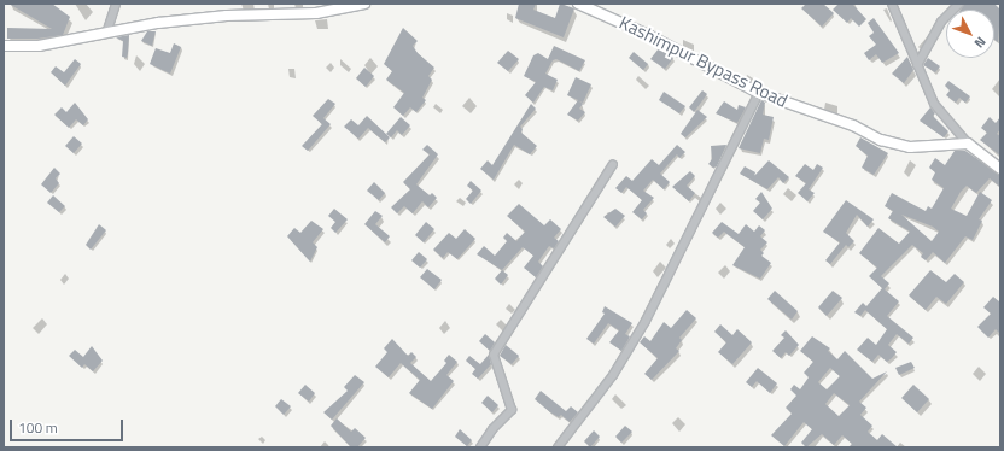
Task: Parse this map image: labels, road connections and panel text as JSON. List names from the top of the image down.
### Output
{
  "streets": {
    "main road": ["Kashimpur Bypass Road"]
  },
  "scale_bar": "100 m",
  "north": "bottom right"
}
